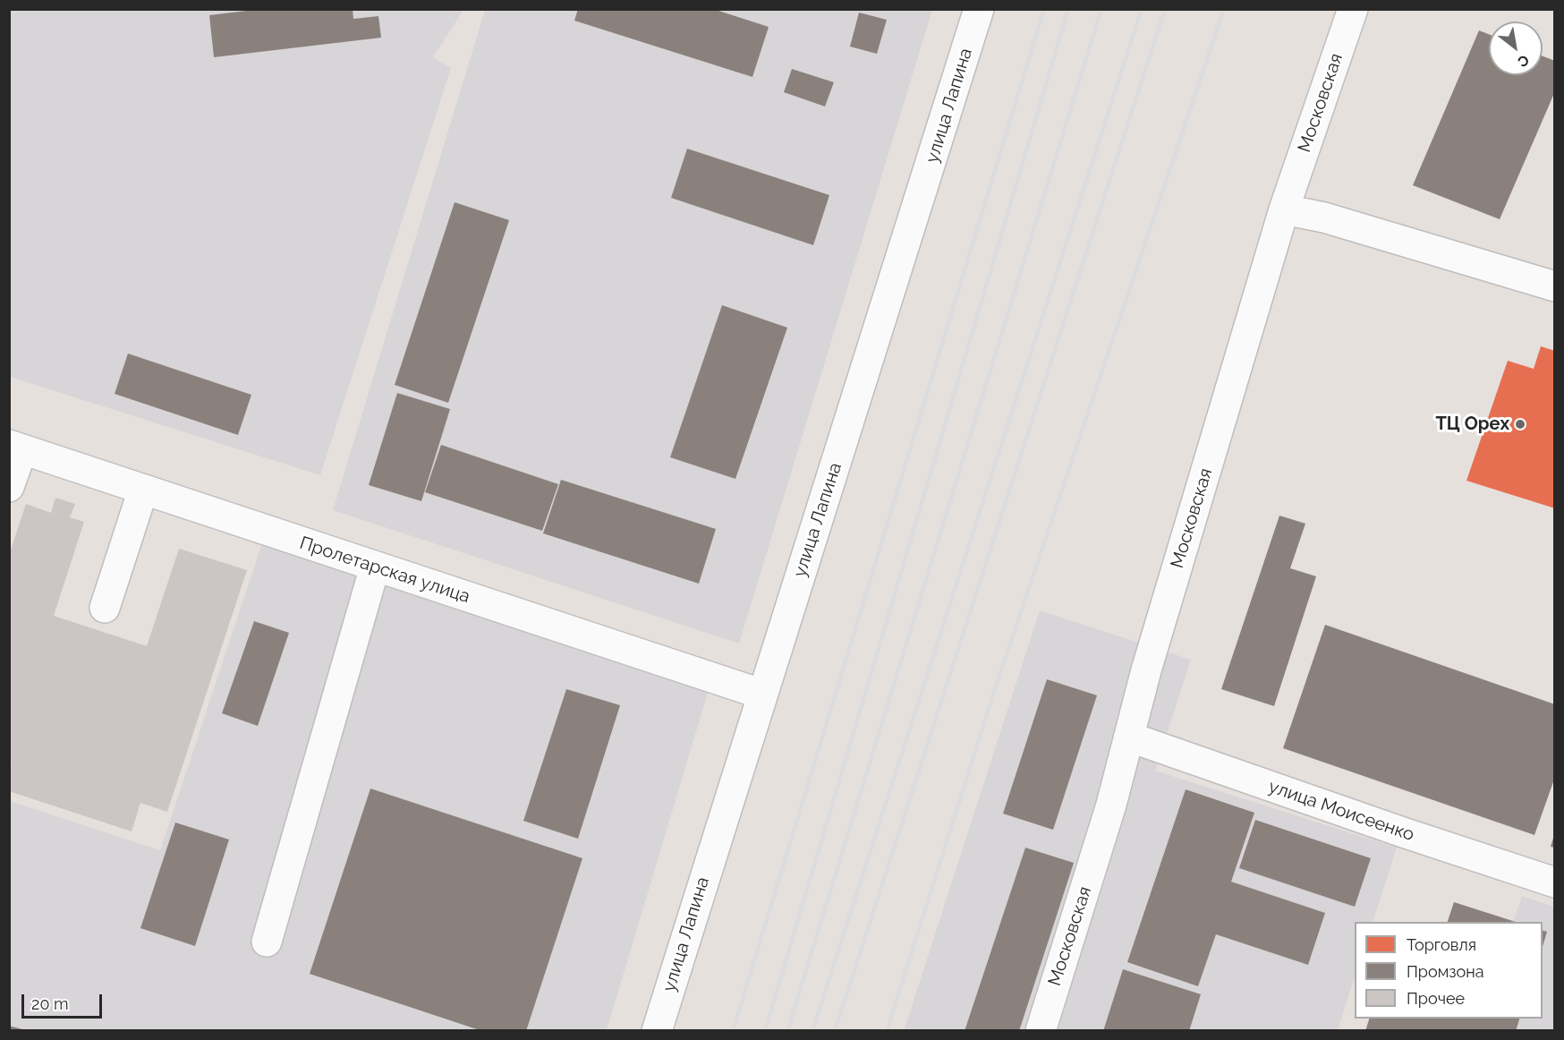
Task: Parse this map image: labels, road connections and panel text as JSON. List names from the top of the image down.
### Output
{
  "streets": {
    "street": [
      "Московская",
      "улица Лапина",
      "Пролетарская улица",
      "улица Моисеенко"
    ]
  },
  "crossings": [
    ["Московская", "улица Моисеенко"],
    ["улица Лапина", "Пролетарская улица"]
  ],
  "places": ["ТЦ Орех"],
  "legend": ["Торговля", "Промзона", "Прочее"],
  "scale_bar": "20 m",
  "north": "bottom right"
}
